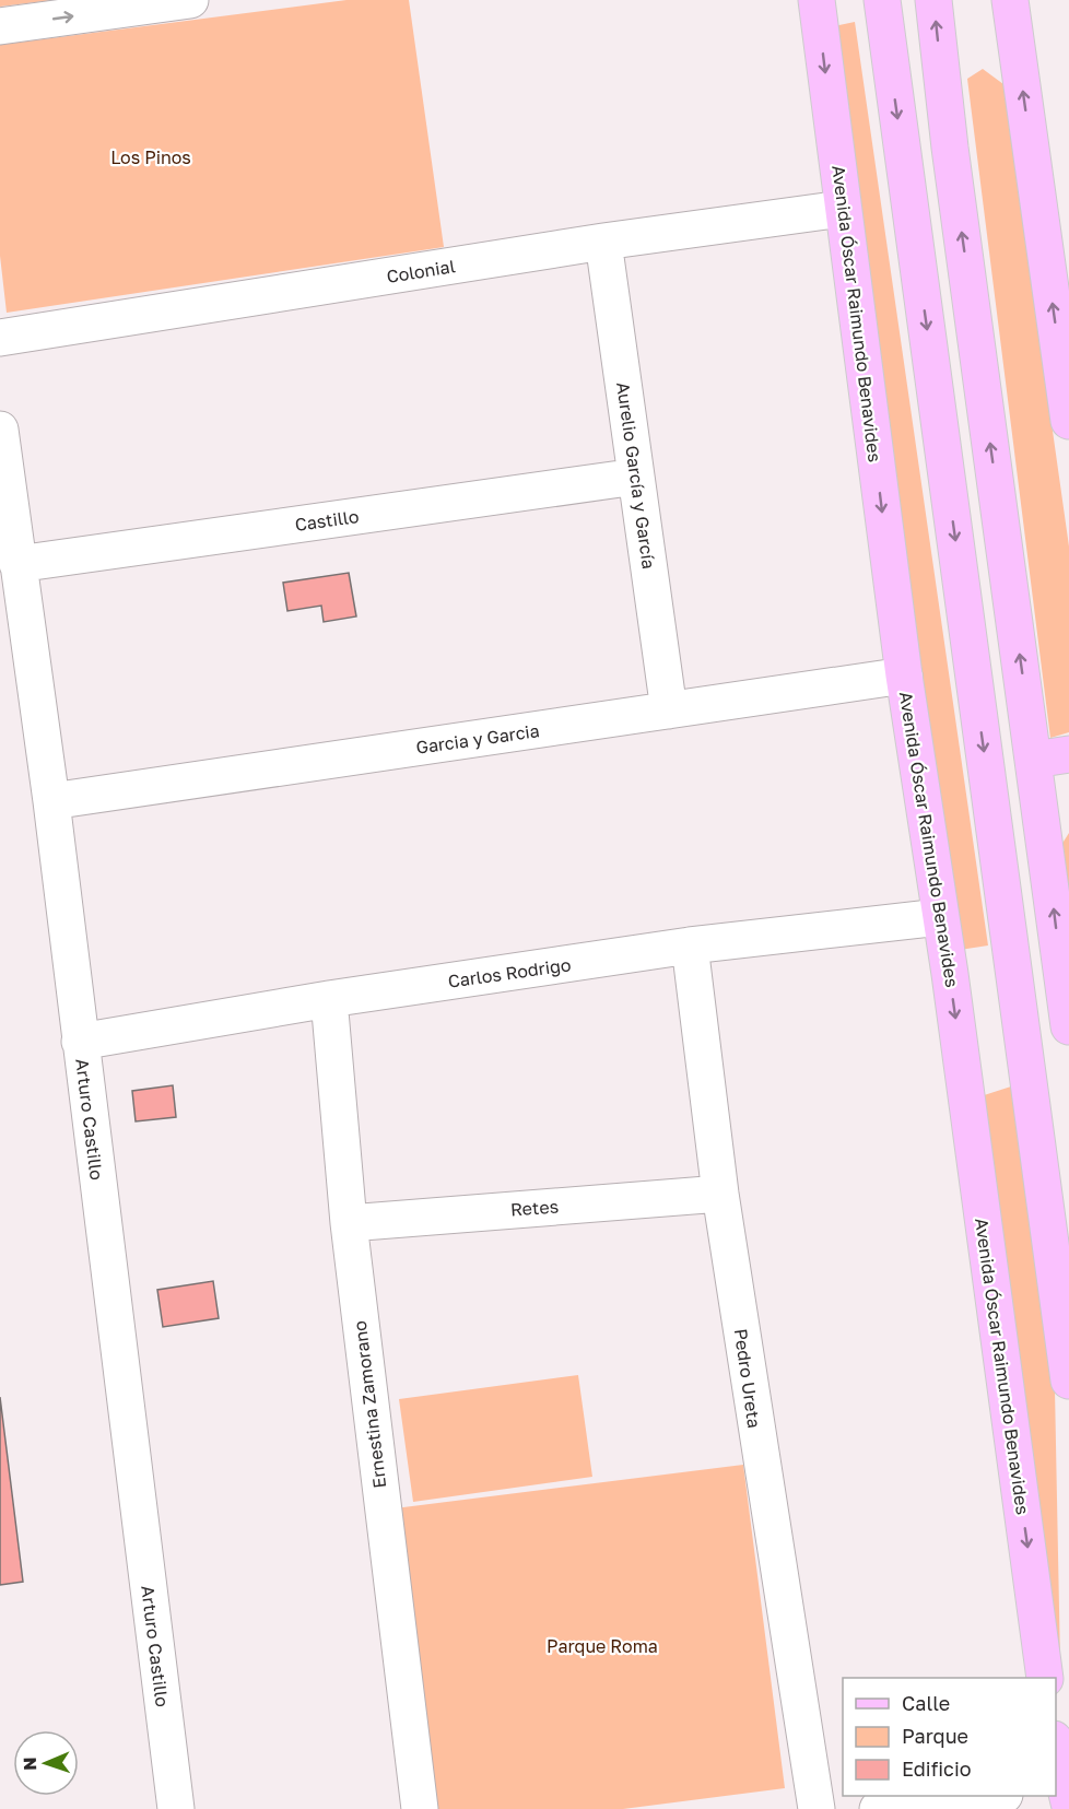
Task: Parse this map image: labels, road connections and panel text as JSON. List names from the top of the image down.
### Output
{
  "streets": {
    "main road": ["Avenida Óscar Raimundo Benavides"],
    "street": [
      "Colonial",
      "Aurelio García y García",
      "Castillo",
      "Garcia y Garcia",
      "Carlos Rodrigo",
      "Arturo Castillo",
      "Retes",
      "Pedro Ureta",
      "Ernestina Zamorano"
    ]
  },
  "crossings": [
    ["Colonial", "Avenida Óscar Raimundo Benavides"],
    ["Colonial", "Aurelio García y García"],
    ["Avenida Óscar Raimundo Benavides", "Garcia y Garcia"],
    ["Avenida Óscar Raimundo Benavides", "Carlos Rodrigo"],
    ["Aurelio García y García", "Castillo"],
    ["Aurelio García y García", "Garcia y Garcia"],
    ["Castillo", "Arturo Castillo"],
    ["Garcia y Garcia", "Arturo Castillo"],
    ["Carlos Rodrigo", "Arturo Castillo"],
    ["Carlos Rodrigo", "Pedro Ureta"],
    ["Carlos Rodrigo", "Ernestina Zamorano"],
    ["Retes", "Pedro Ureta"],
    ["Retes", "Ernestina Zamorano"]
  ],
  "parks": ["Los Pinos", "Parque Roma"],
  "legend": ["Calle", "Parque", "Edificio"],
  "north": "left"
}
